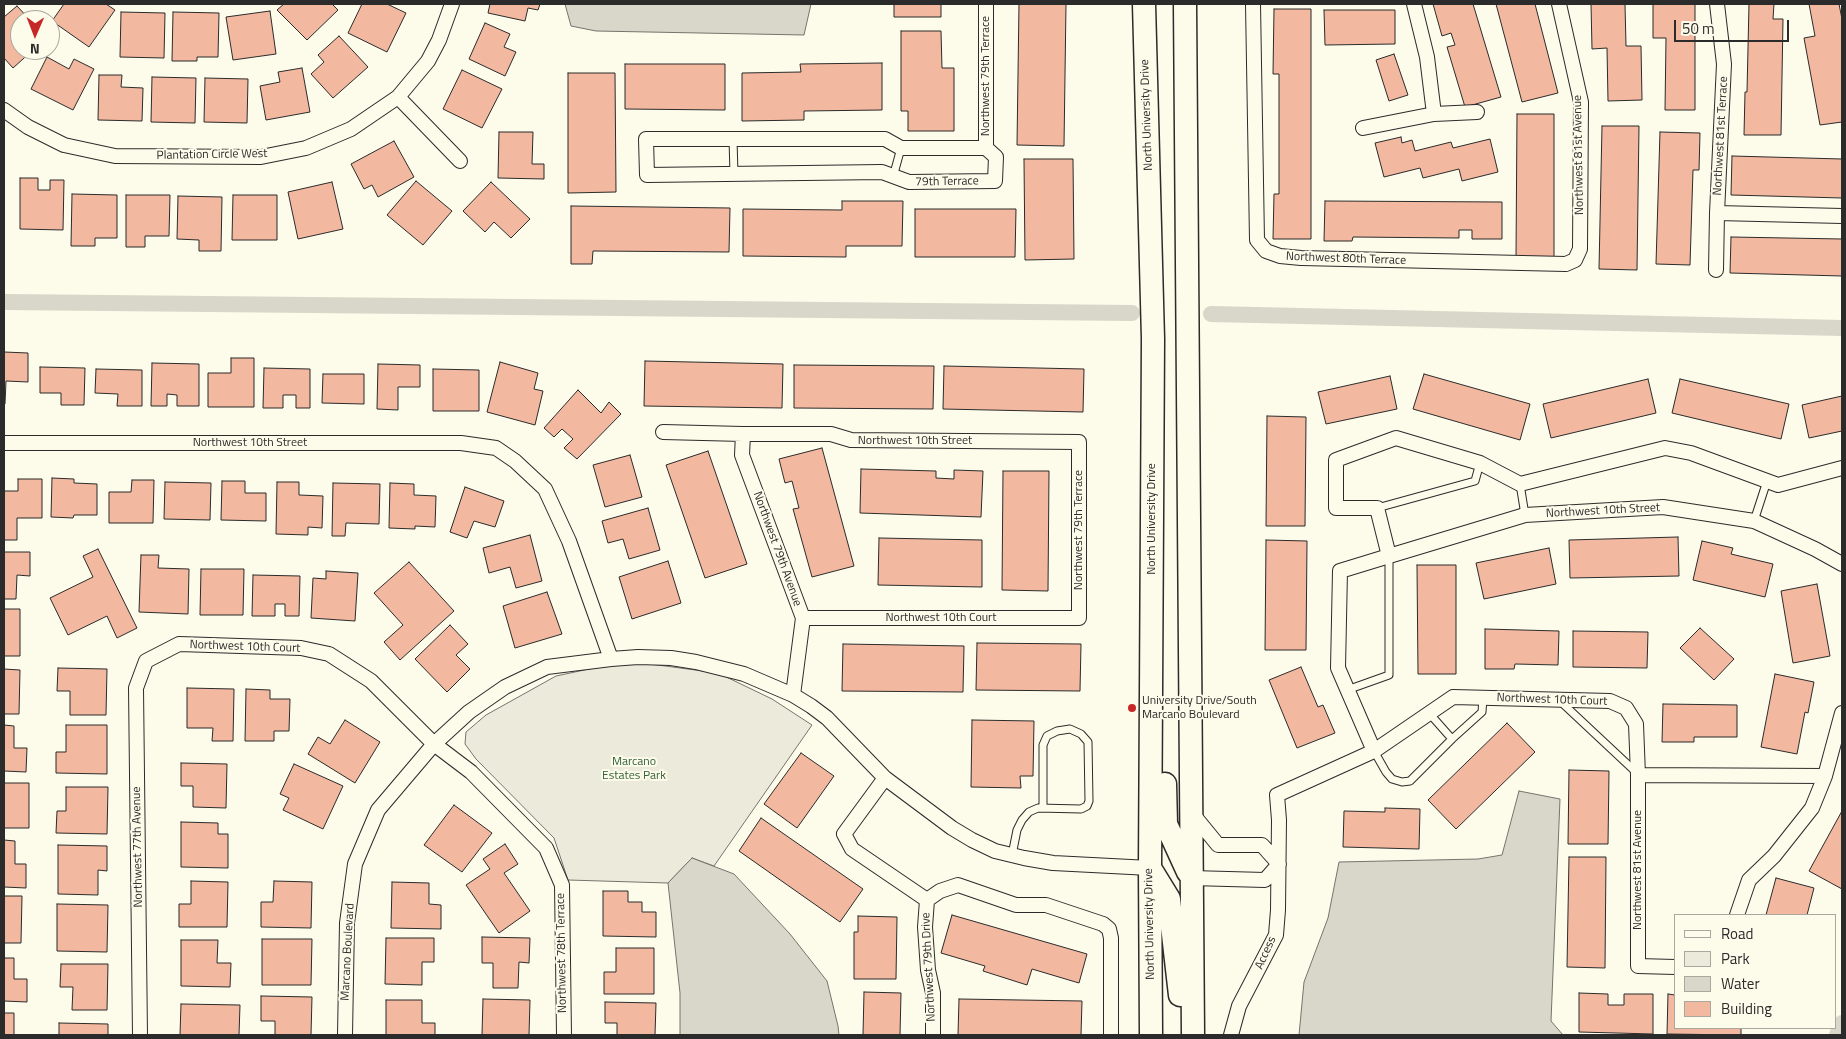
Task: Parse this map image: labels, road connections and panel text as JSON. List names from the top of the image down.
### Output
{
  "streets": {
    "main road": ["North University Drive"],
    "street": [
      "Northwest 79th Terrace",
      "Northwest 81st Terrace",
      "Plantation Circle West",
      "Northwest 81st Avenue",
      "79th Terrace",
      "Northwest 80th Terrace",
      "Northwest 10th Street",
      "Northwest 79th Avenue",
      "Northwest 10th Court",
      "Northwest 77th Avenue",
      "Marcano Boulevard",
      "Northwest 78th Terrace",
      "Access",
      "Northwest 79th Drive"
    ]
  },
  "crossings": [
    ["Northwest 79th Terrace", "79th Terrace"],
    ["Northwest 79th Terrace", "Northwest 10th Street"],
    ["Northwest 79th Terrace", "Northwest 10th Court"],
    ["North University Drive", "Marcano Boulevard"],
    ["Northwest 81st Avenue", "Northwest 80th Terrace"],
    ["Northwest 81st Avenue", "Northwest 10th Court"],
    ["Northwest 10th Street", "Northwest 79th Avenue"],
    ["Northwest 10th Street", "Marcano Boulevard"],
    ["Northwest 79th Avenue", "Northwest 10th Court"],
    ["Northwest 79th Avenue", "Marcano Boulevard"],
    ["Northwest 10th Court", "Northwest 77th Avenue"],
    ["Northwest 10th Court", "Marcano Boulevard"],
    ["Northwest 10th Court", "Northwest 78th Terrace"],
    ["Northwest 10th Court", "Access"],
    ["Marcano Boulevard", "Northwest 78th Terrace"]
  ],
  "parks": ["Marcano Estates Park"],
  "places": ["University Drive/South Marcano Boulevard"],
  "legend": [
    "Road",
    "Park",
    "Water",
    "Building"
  ],
  "scale_bar": "50 m",
  "north": "bottom"
}
